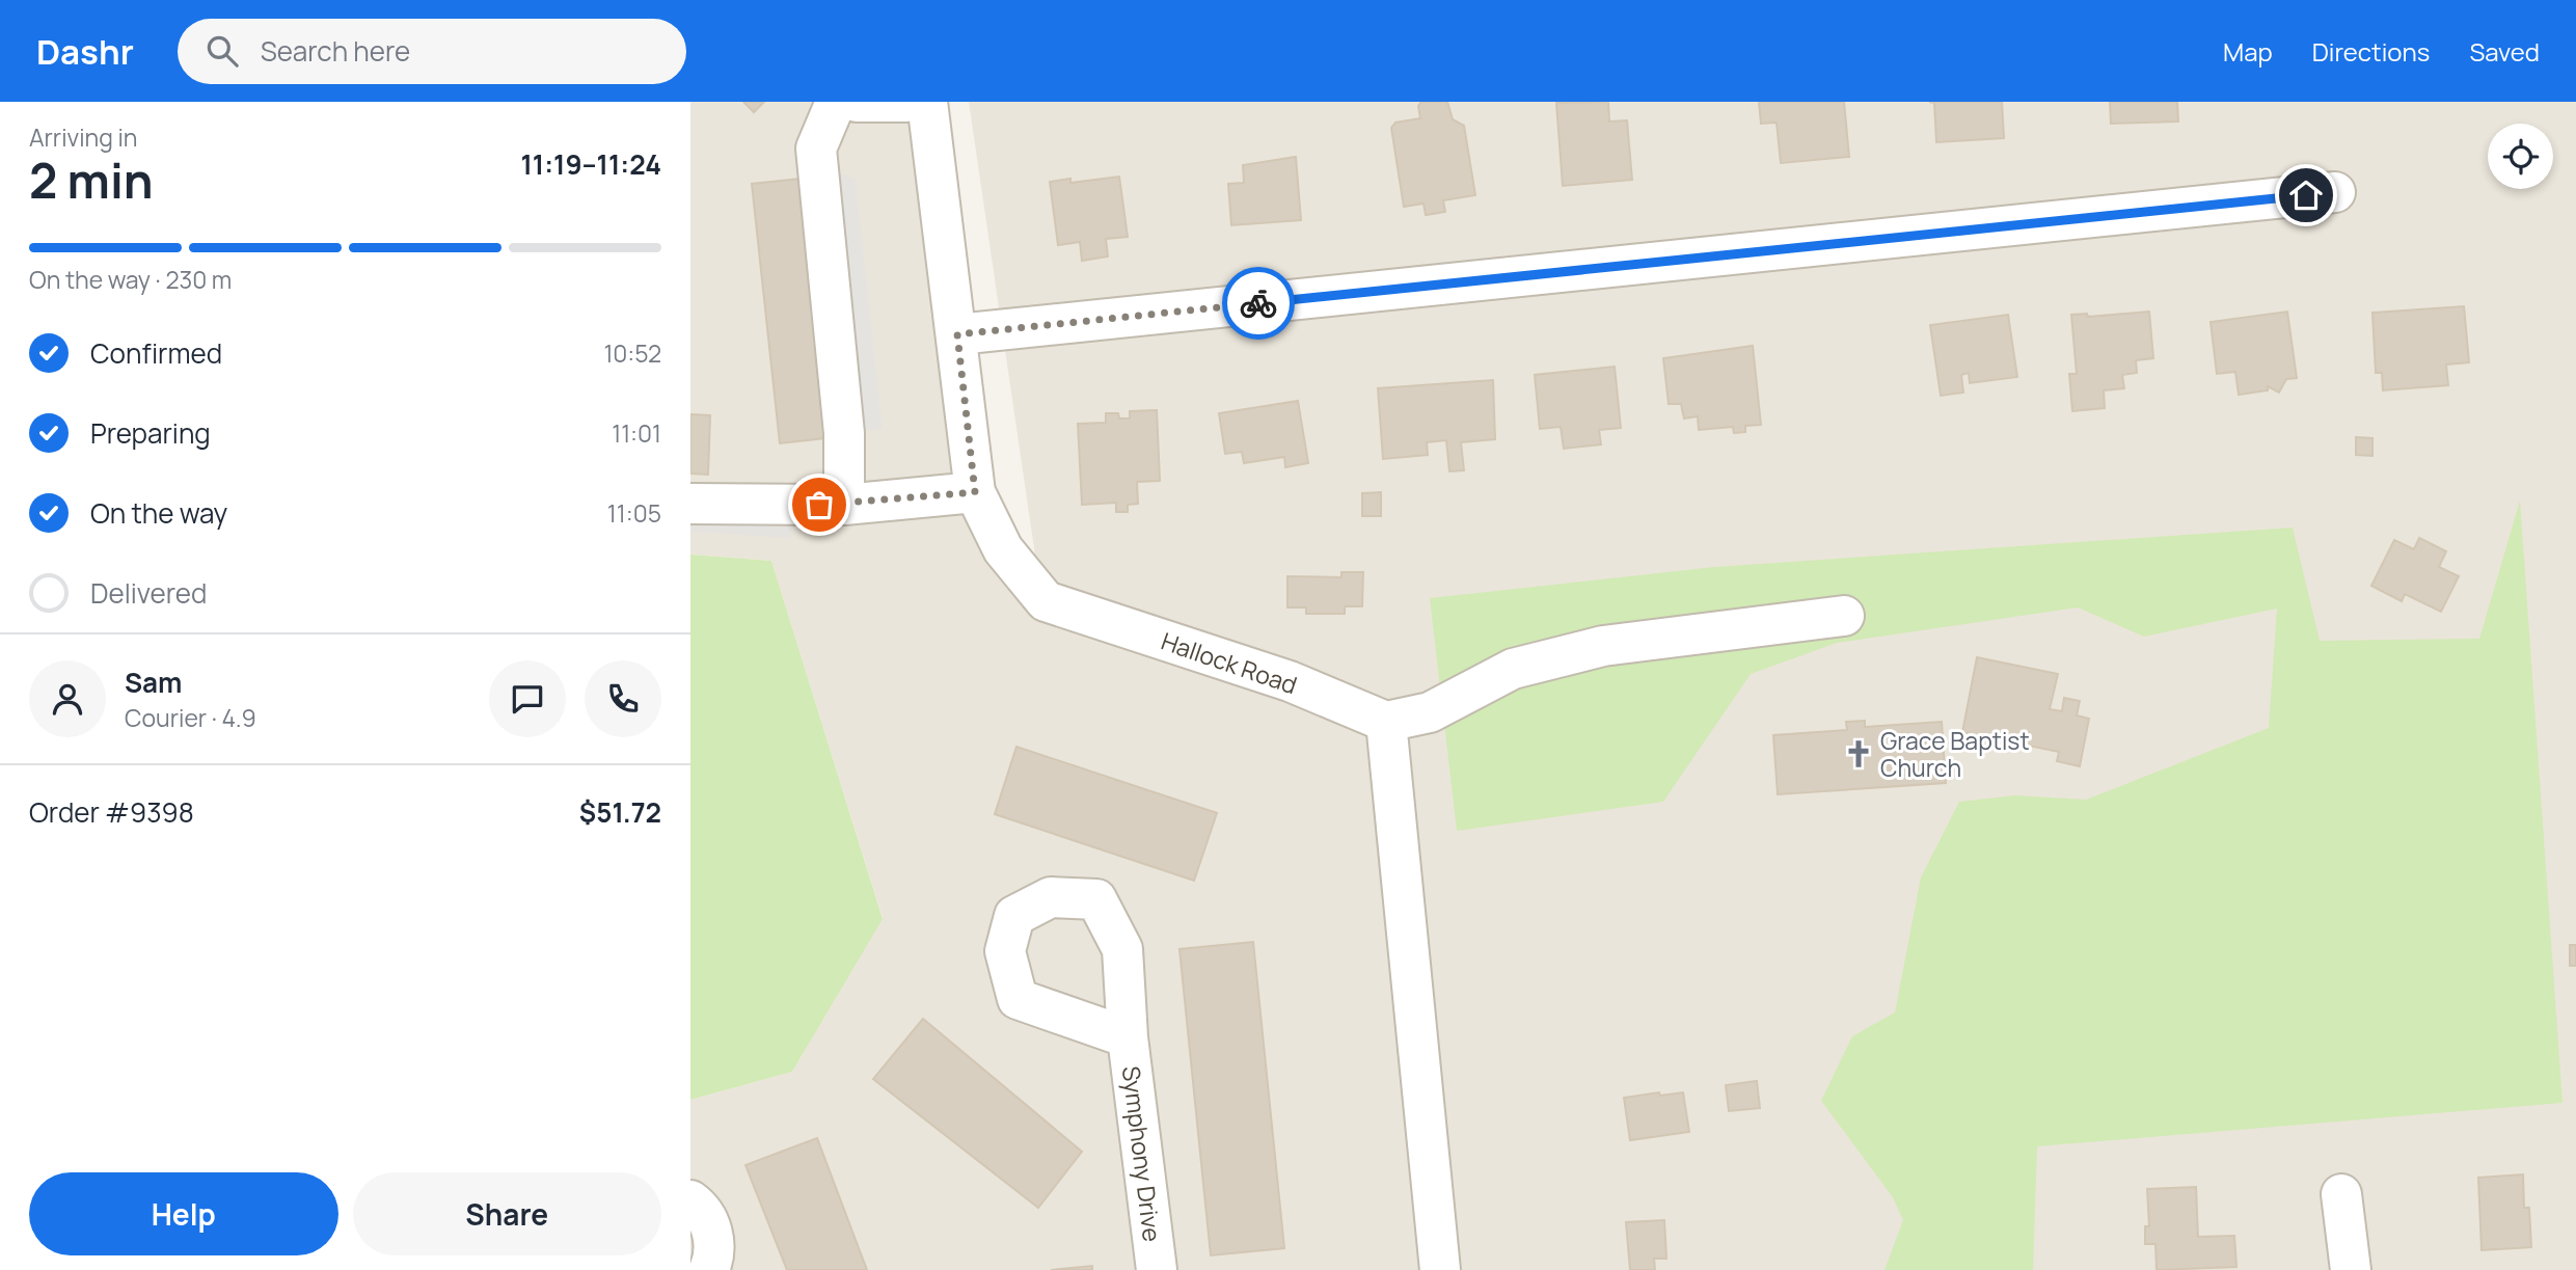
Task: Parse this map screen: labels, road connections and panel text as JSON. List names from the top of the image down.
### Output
{
  "streets": {
    "street": ["Hallock Road", "Symphony Drive"]
  },
  "places": {
    "church": ["Grace Baptist Church"]
  },
  "page": {
    "header": "Dashr",
    "search": "Search here",
    "nav": ["Map", "Directions", "Saved"],
    "heading": ["2 min", "Arriving in", "11:19–11:24"],
    "panel": [
      "Sam",
      "Courier · 4.9",
      "Order #9398",
      "$51.72"
    ],
    "bar": "On the way · 230 m",
    "list": [
      ["Confirmed", "10:52"],
      ["Preparing", "11:01"],
      ["On the way", "11:05"],
      "Delivered"
    ],
    "buttons": ["Help", "Share"]
  }
}
